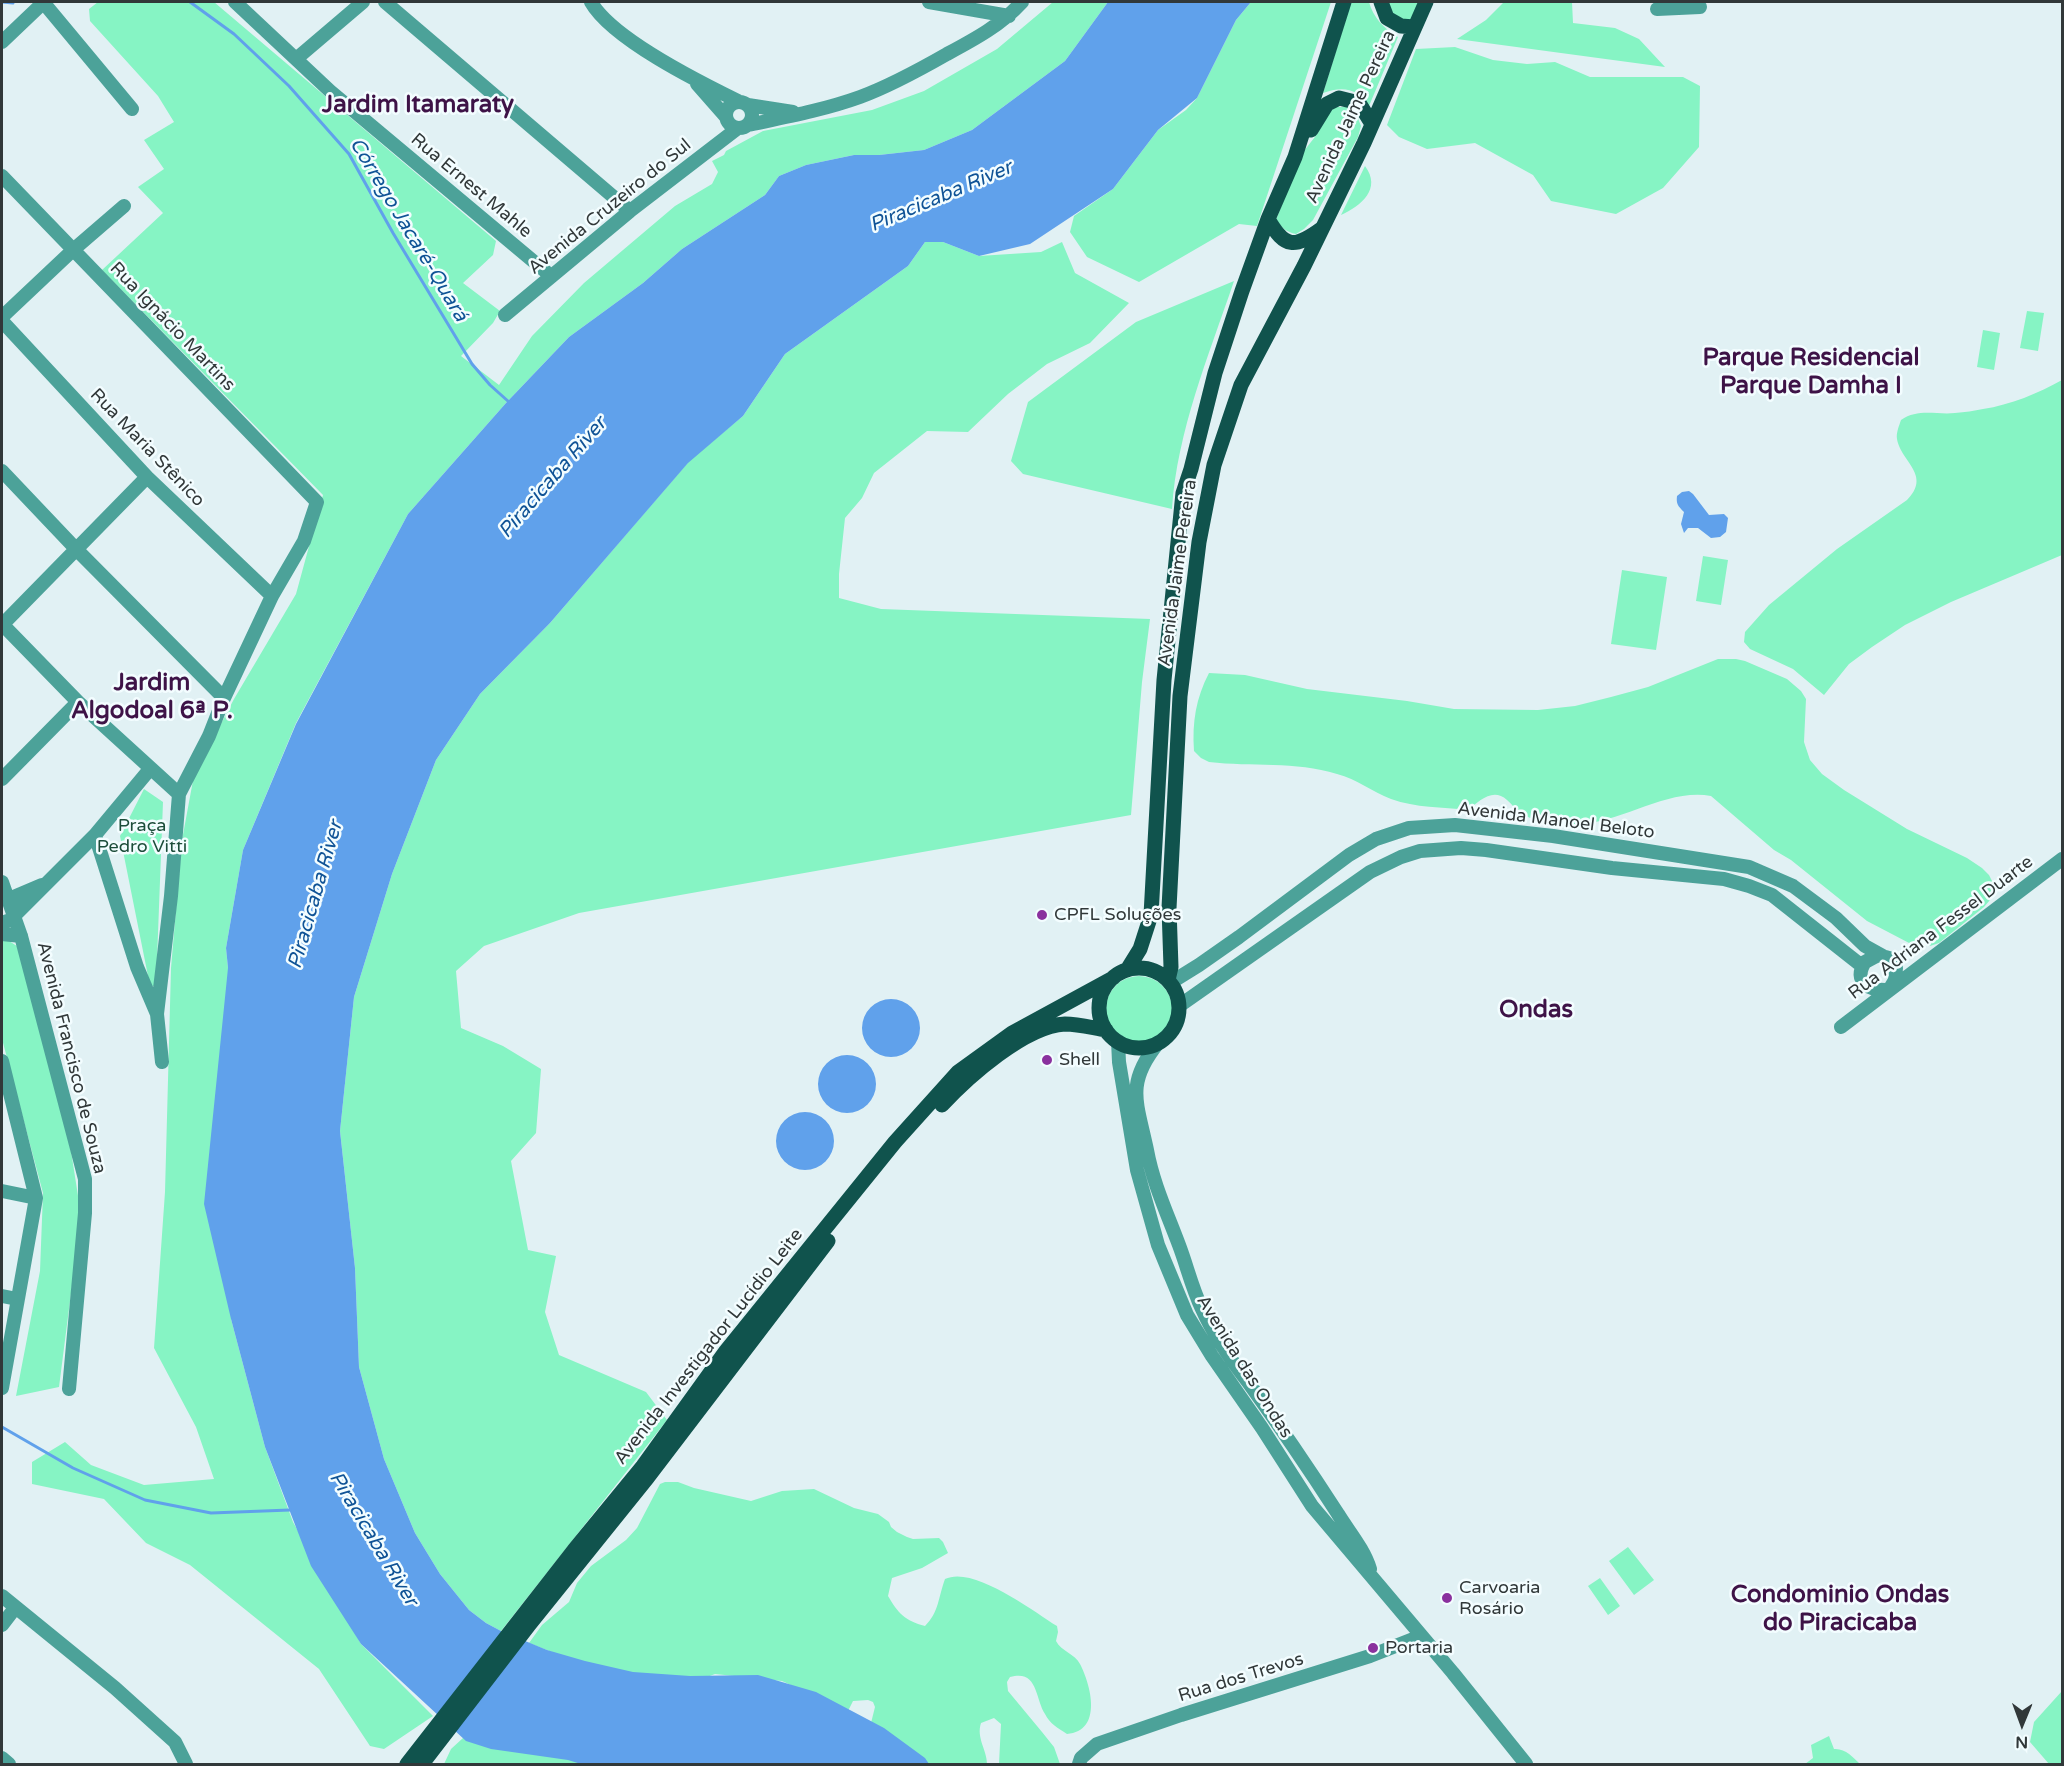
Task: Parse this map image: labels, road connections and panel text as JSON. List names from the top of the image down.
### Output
{
  "streets": {
    "main road": ["Avenida Jaime Pereira", "Avenida Investigador Lucídio Leite"],
    "street": [
      "Rua Ernest Mahle",
      "Avenida Cruzeiro do Sul",
      "Rua Ignácio Martins",
      "Rua Maria Stênico",
      "Avenida Manoel Beloto",
      "Rua Adriana Fessel Duarte",
      "Avenida Francisco de Souza",
      "Avenida das Ondas",
      "Rua dos Trevos"
    ]
  },
  "crossings": [
    ["Avenida Jaime Pereira", "Avenida Manoel Beloto"],
    ["Avenida Jaime Pereira", "Avenida Investigador Lucídio Leite"],
    ["Avenida Jaime Pereira", "Avenida das Ondas"],
    ["Rua Ernest Mahle", "Avenida Cruzeiro do Sul"],
    ["Rua Ignácio Martins", "Rua Maria Stênico"],
    ["Avenida Manoel Beloto", "Rua Adriana Fessel Duarte"],
    ["Avenida Manoel Beloto", "Avenida Investigador Lucídio Leite"],
    ["Avenida Manoel Beloto", "Avenida das Ondas"],
    ["Avenida Investigador Lucídio Leite", "Avenida das Ondas"],
    ["Avenida das Ondas", "Rua dos Trevos"]
  ],
  "districts": [
    "Jardim Itamaraty",
    "Parque Residencial Parque Damha I",
    "Jardim Algodoal 6ª P.",
    "Ondas",
    "Condominio Ondas do Piracicaba"
  ],
  "water": ["Piracicaba River", "Córrego Jacaré-Quará"],
  "parks": ["Praça Pedro Vitti"],
  "places": [
    "CPFL Soluções",
    "Shell",
    "Carvoaria Rosário",
    "Portaria"
  ],
  "north": "bottom"
}
